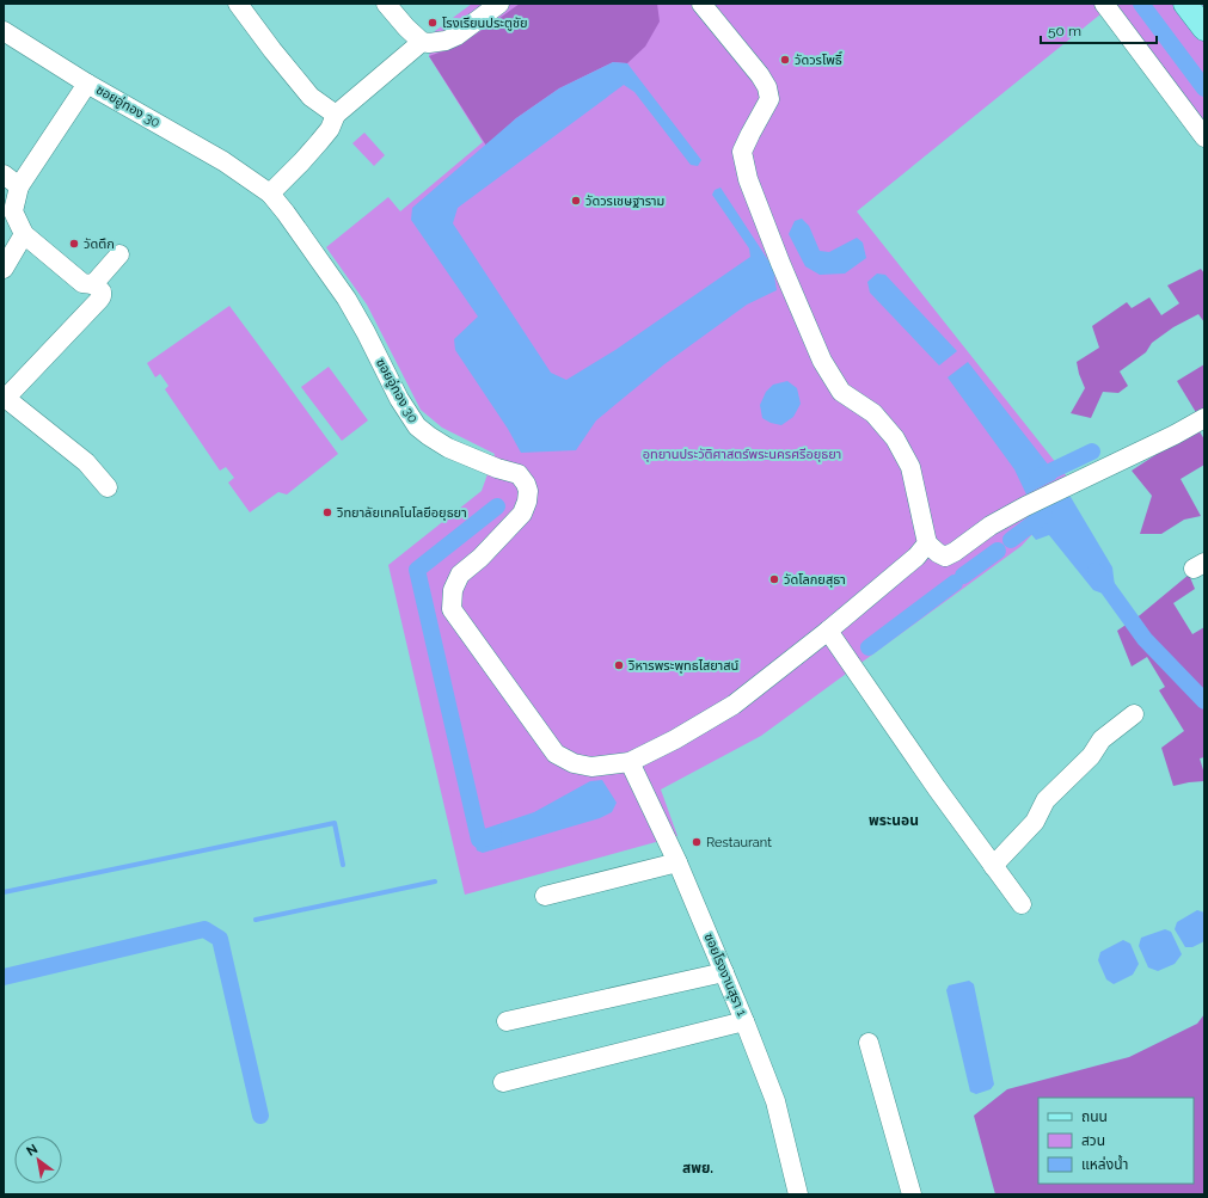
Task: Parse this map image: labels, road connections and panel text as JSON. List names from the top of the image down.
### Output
{
  "streets": {
    "street": ["ซอยอู่ทอง 30", "ซอยโรงงานสุรา 1"]
  },
  "crossings": [
    ["ซอยอู่ทอง 30", "ซอยโรงงานสุรา 1"]
  ],
  "districts": ["พระนอน", "สพย."],
  "parks": ["อุทยานประวัติศาสตร์พระนครศรีอยุธยา"],
  "places": [
    "โรงเรียนประตูชัย",
    "วัดวรโพธิ์",
    "วัดวรเชษฐาราม",
    "วัดตึก",
    "วิทยาลัยเทคโนโลยีอยุธยา",
    "วัดโลกยสุธา",
    "วิหารพระพุทธไสยาสน์",
    "Restaurant"
  ],
  "legend": ["ถนน", "สวน", "แหล่งน้ำ"],
  "scale_bar": "50 m",
  "north": "top left"
}
